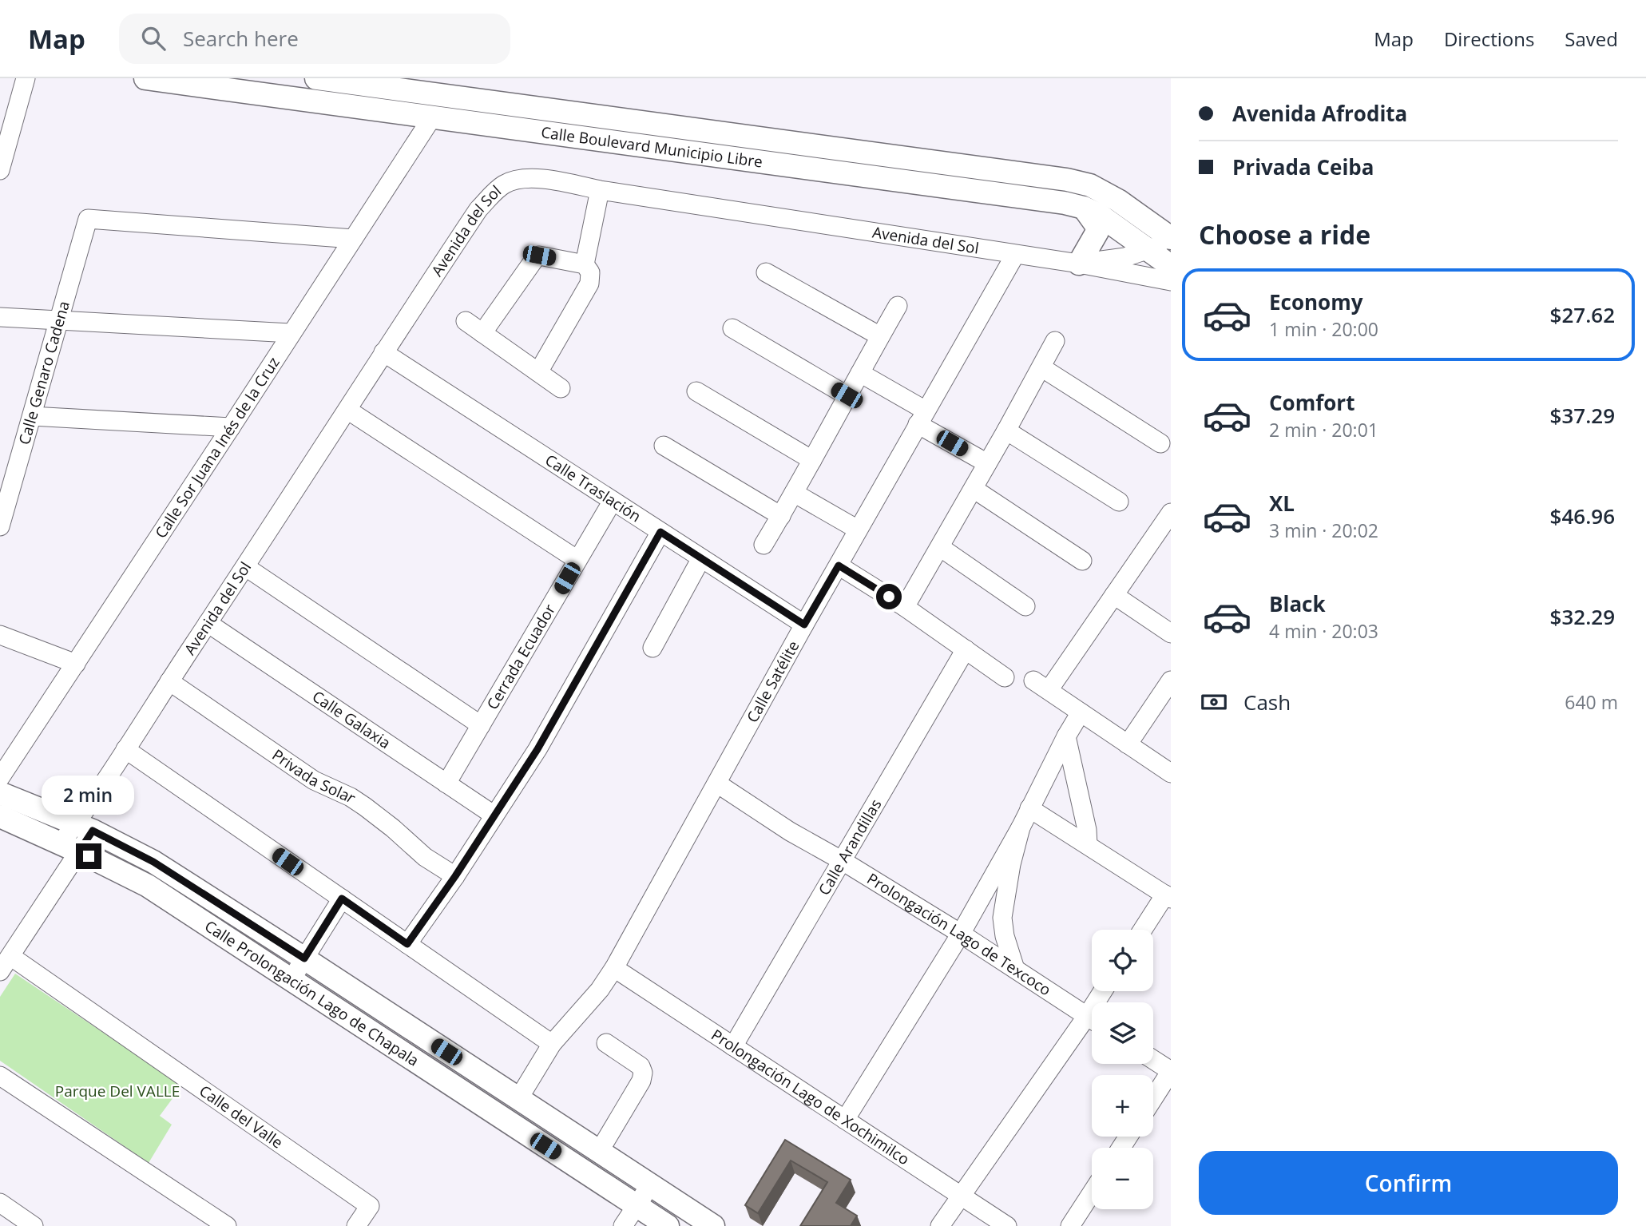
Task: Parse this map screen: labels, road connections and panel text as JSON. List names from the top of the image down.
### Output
{
  "streets": {
    "main road": ["Calle Boulevard Municipio Libre", "Calle Prolongación Lago de Chapala"],
    "street": [
      "Avenida del Sol",
      "Calle Genaro Cadena",
      "Calle Sor Juana Inés de la Cruz",
      "Calle Traslación",
      "Cerrada Ecuador",
      "Calle Satélite",
      "Calle Galaxia",
      "Privada Solar",
      "Calle Arandillas",
      "Prolongación Lago de Texcoco",
      "Prolongación Lago de Xochimilco",
      "Calle del Valle"
    ]
  },
  "crossings": [
    ["Calle Boulevard Municipio Libre", "Calle Sor Juana Inés de la Cruz"],
    ["Avenida del Sol", "Calle Traslación"],
    ["Avenida del Sol", "Calle Satélite"],
    ["Avenida del Sol", "Calle Galaxia"],
    ["Avenida del Sol", "Privada Solar"],
    ["Avenida del Sol", "Calle Prolongación Lago de Chapala"],
    ["Avenida del Sol", "Calle del Valle"],
    ["Calle Genaro Cadena", "Calle Sor Juana Inés de la Cruz"],
    ["Calle Sor Juana Inés de la Cruz", "Calle Prolongación Lago de Chapala"],
    ["Calle Traslación", "Cerrada Ecuador"],
    ["Calle Traslación", "Calle Satélite"],
    ["Cerrada Ecuador", "Calle Galaxia"],
    ["Calle Satélite", "Prolongación Lago de Texcoco"],
    ["Calle Satélite", "Calle Prolongación Lago de Chapala"],
    ["Calle Satélite", "Prolongación Lago de Xochimilco"],
    ["Calle Arandillas", "Prolongación Lago de Texcoco"],
    ["Calle Arandillas", "Prolongación Lago de Xochimilco"]
  ],
  "parks": ["Parque Del VALLE"],
  "page": {
    "header": "Map",
    "search": "Search here",
    "nav": ["Map", "Directions", "Saved"],
    "banner": ["Avenida Afrodita", "Privada Ceiba"],
    "heading": "Choose a ride",
    "list": [
      {
        "name": "Economy",
        "note": "1 min · 20:00",
        "value": "$27.62"
      },
      {
        "name": "Comfort",
        "note": "2 min · 20:01",
        "value": "$37.29"
      },
      {
        "name": "XL",
        "note": "3 min · 20:02",
        "value": "$46.96"
      },
      {
        "name": "Black",
        "note": "4 min · 20:03",
        "value": "$32.29"
      }
    ],
    "pay": ["Cash", "640 m"],
    "bubble": "2 min",
    "map_buttons": ["+", "−"],
    "buttons": "Confirm"
  }
}
